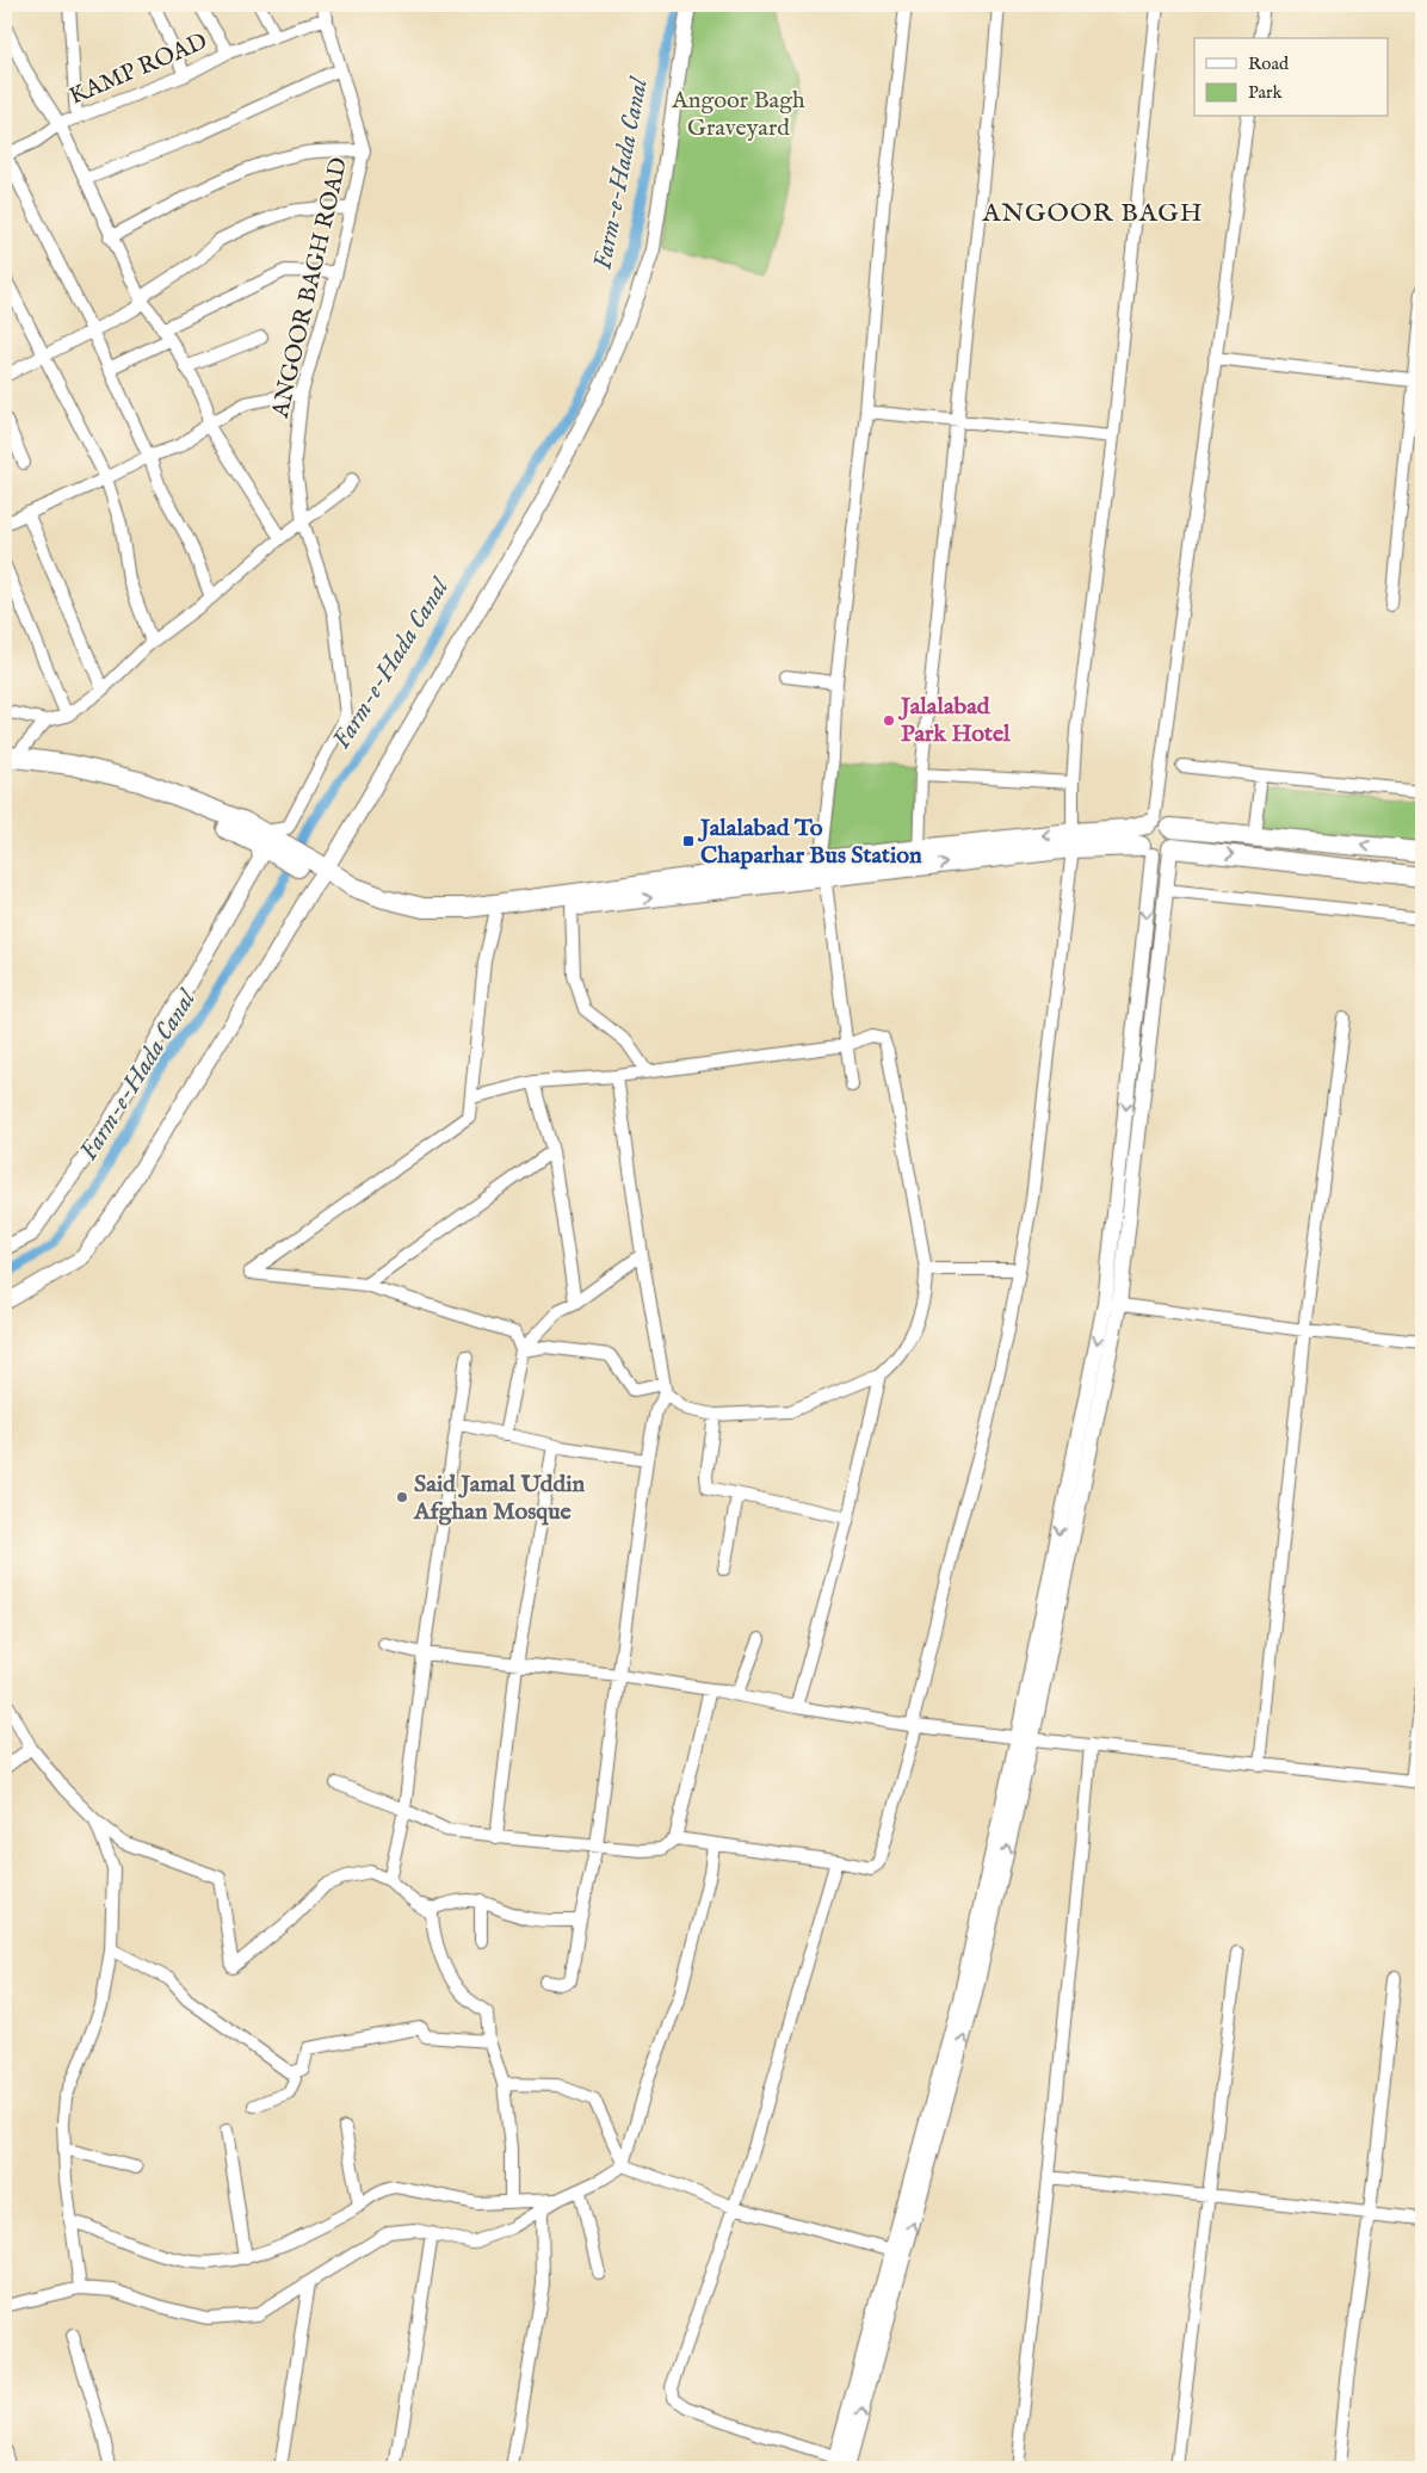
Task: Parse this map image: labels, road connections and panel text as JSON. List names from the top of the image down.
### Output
{
  "streets": {
    "street": ["KAMP ROAD", "ANGOOR BAGH ROAD"]
  },
  "crossings": [
    ["KAMP ROAD", "ANGOOR BAGH ROAD"]
  ],
  "districts": ["ANGOOR BAGH"],
  "water": ["Farm-e-Hada Canal"],
  "parks": ["Angoor Bagh Graveyard"],
  "places": {
    "other": ["Jalalabad Park Hotel", "Said Jamal Uddin Afghan Mosque"],
    "transit": ["Jalalabad To Chaparhar Bus Station"]
  },
  "legend": ["Road", "Park"]
}
